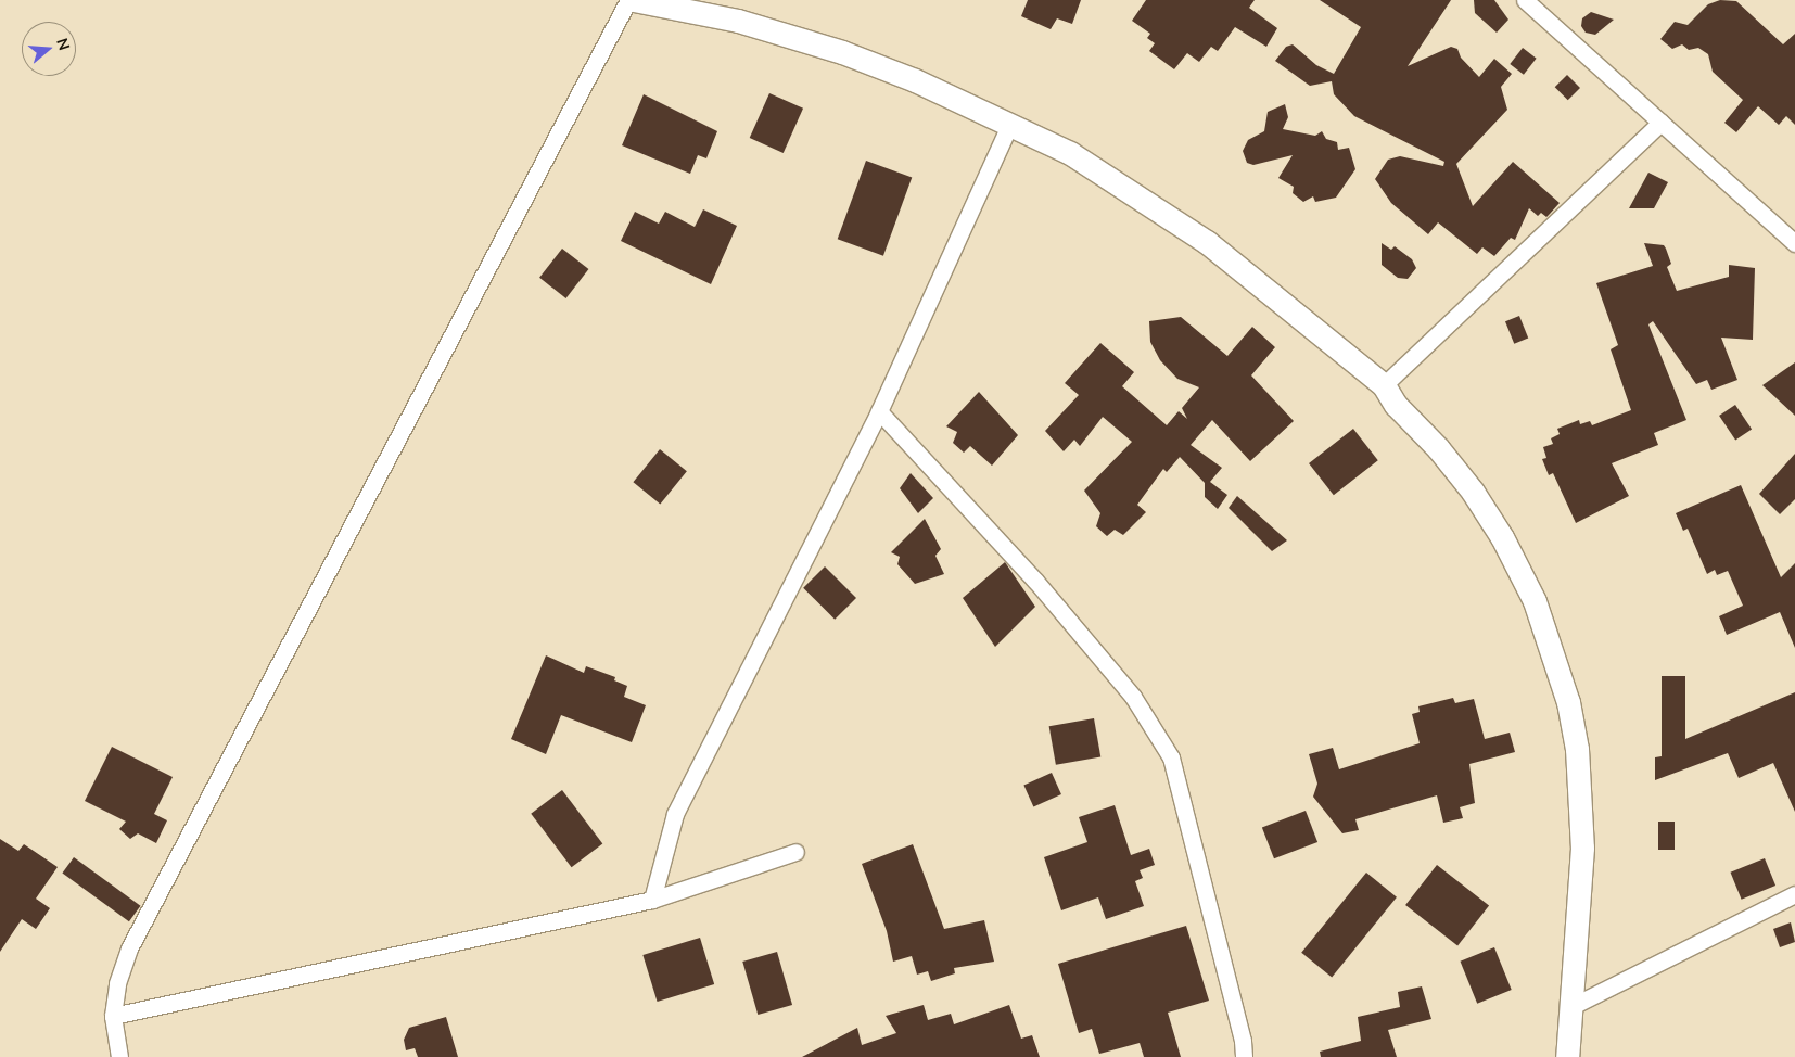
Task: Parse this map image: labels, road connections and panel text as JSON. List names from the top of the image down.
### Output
{
  "north": "right"
}
